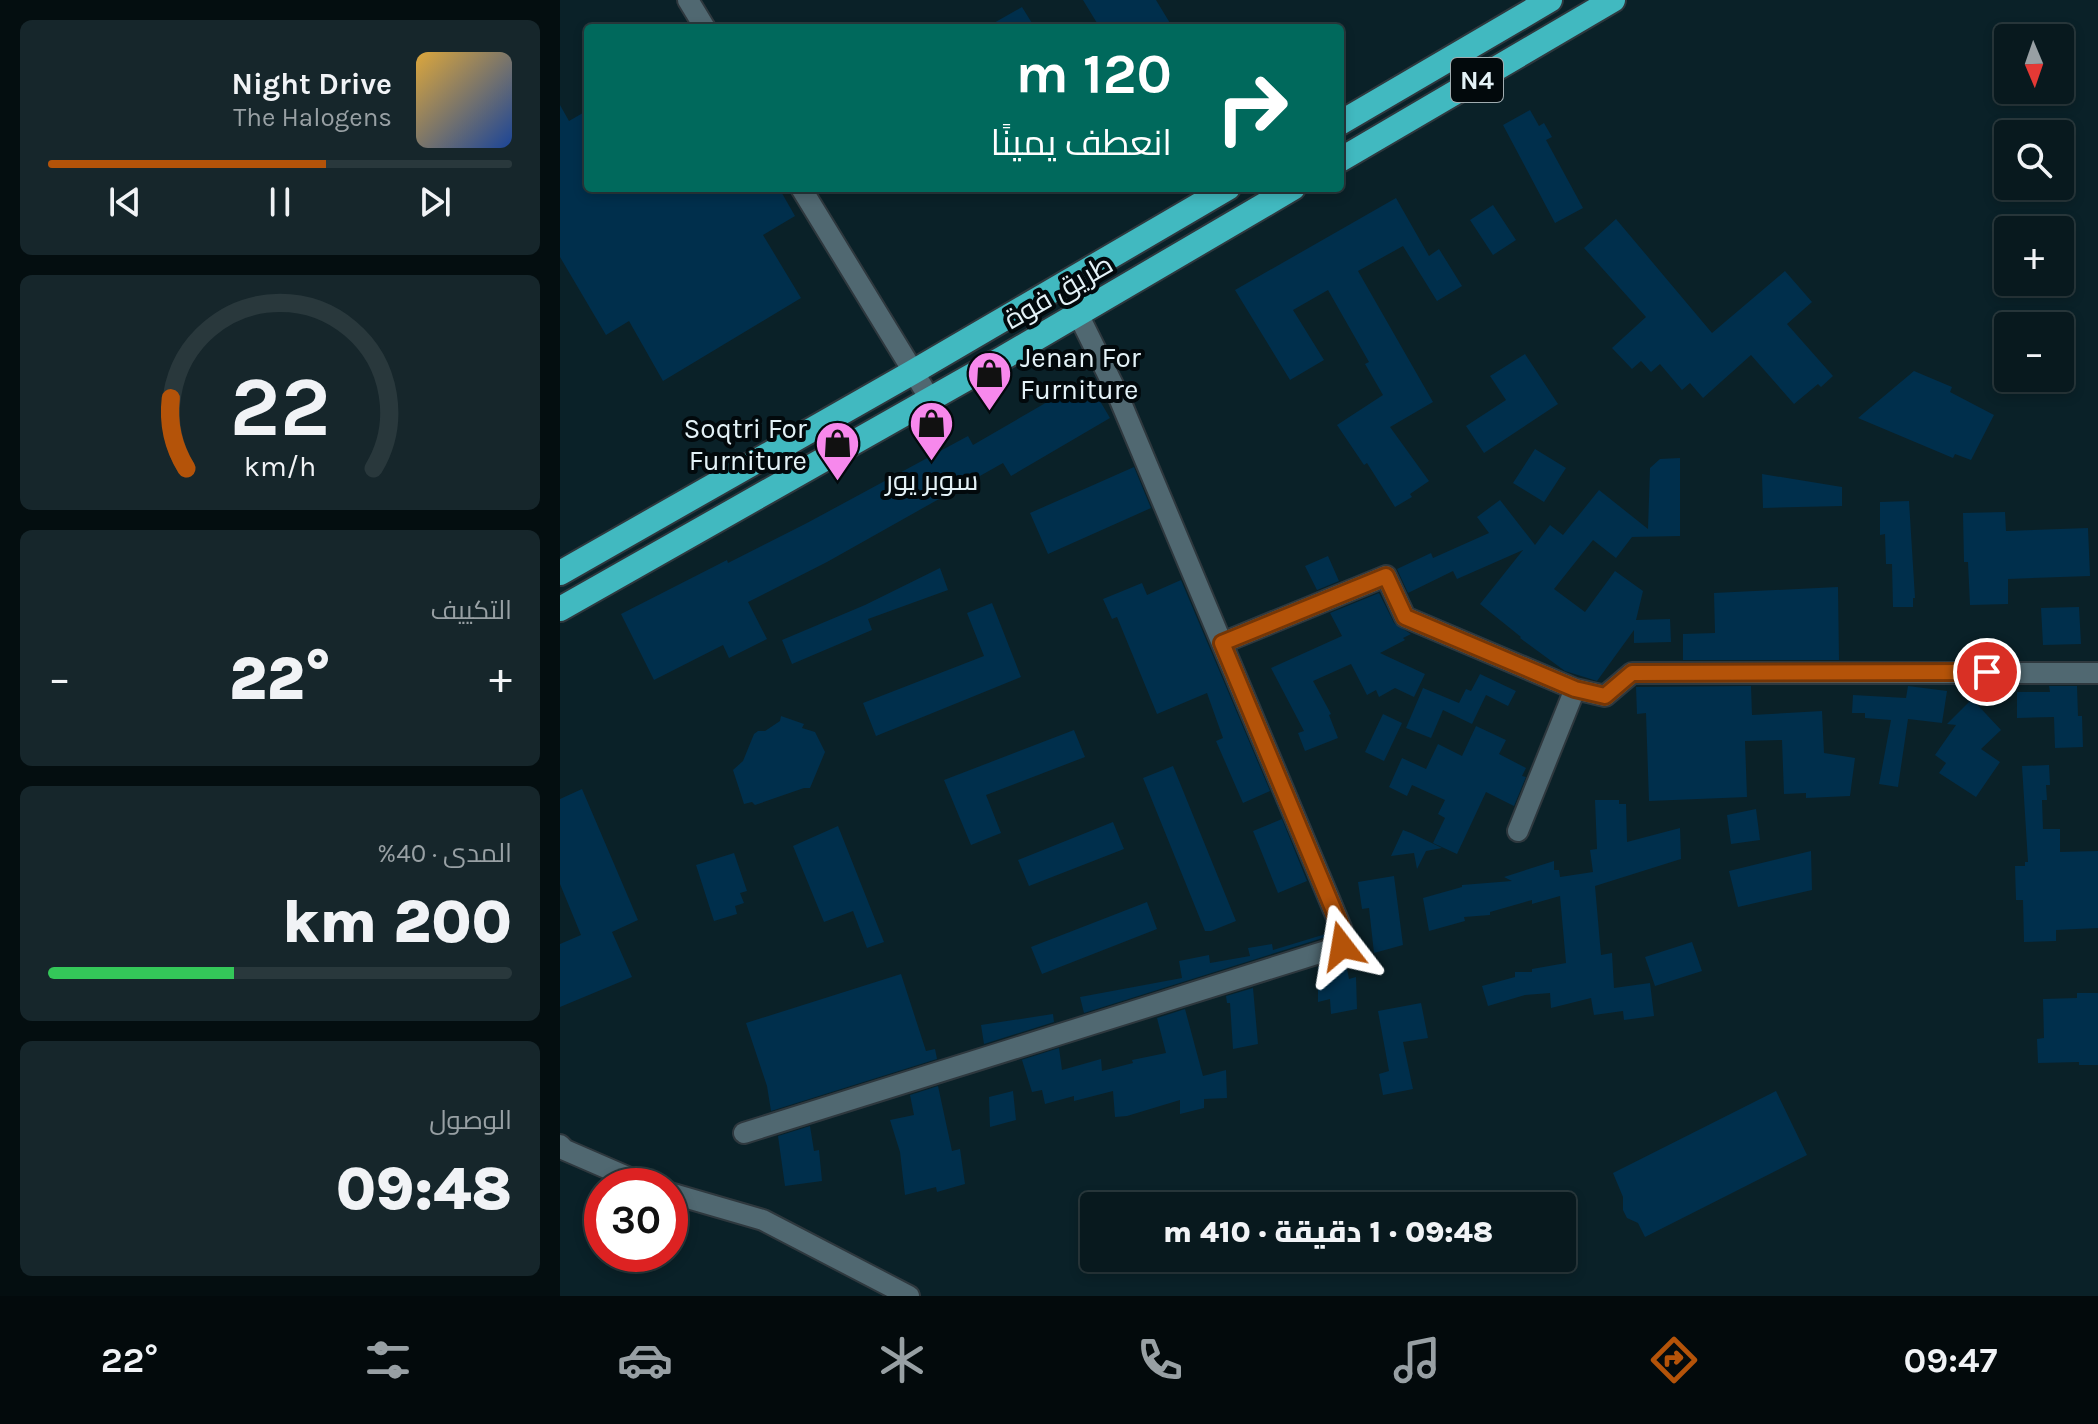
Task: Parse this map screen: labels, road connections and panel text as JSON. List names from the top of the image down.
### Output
{
  "streets": {
    "highway": ["N4", "طريق فوة"]
  },
  "places": {
    "shop": ["Jenan For Furniture", "سوبر يور", "Soqtri For Furniture"]
  },
  "north": "bottom",
  "page": {
    "map_buttons": ["+", "−"],
    "turn": ["120 m", "انعطف يمينًا"],
    "song": ["Night Drive", "The Halogens"],
    "tile": [
      "التكييف",
      ["المدى · 40%", "200 km"],
      ["الوصول", "09:48"]
    ],
    "heat": ["−", "22°", "+"],
    "limit": "30",
    "trip": "09:48 · 1 دقيقة · 410 m",
    "tabs": ["09:47", "22°"],
    "gauge": ["22", "km/h"]
  }
}
